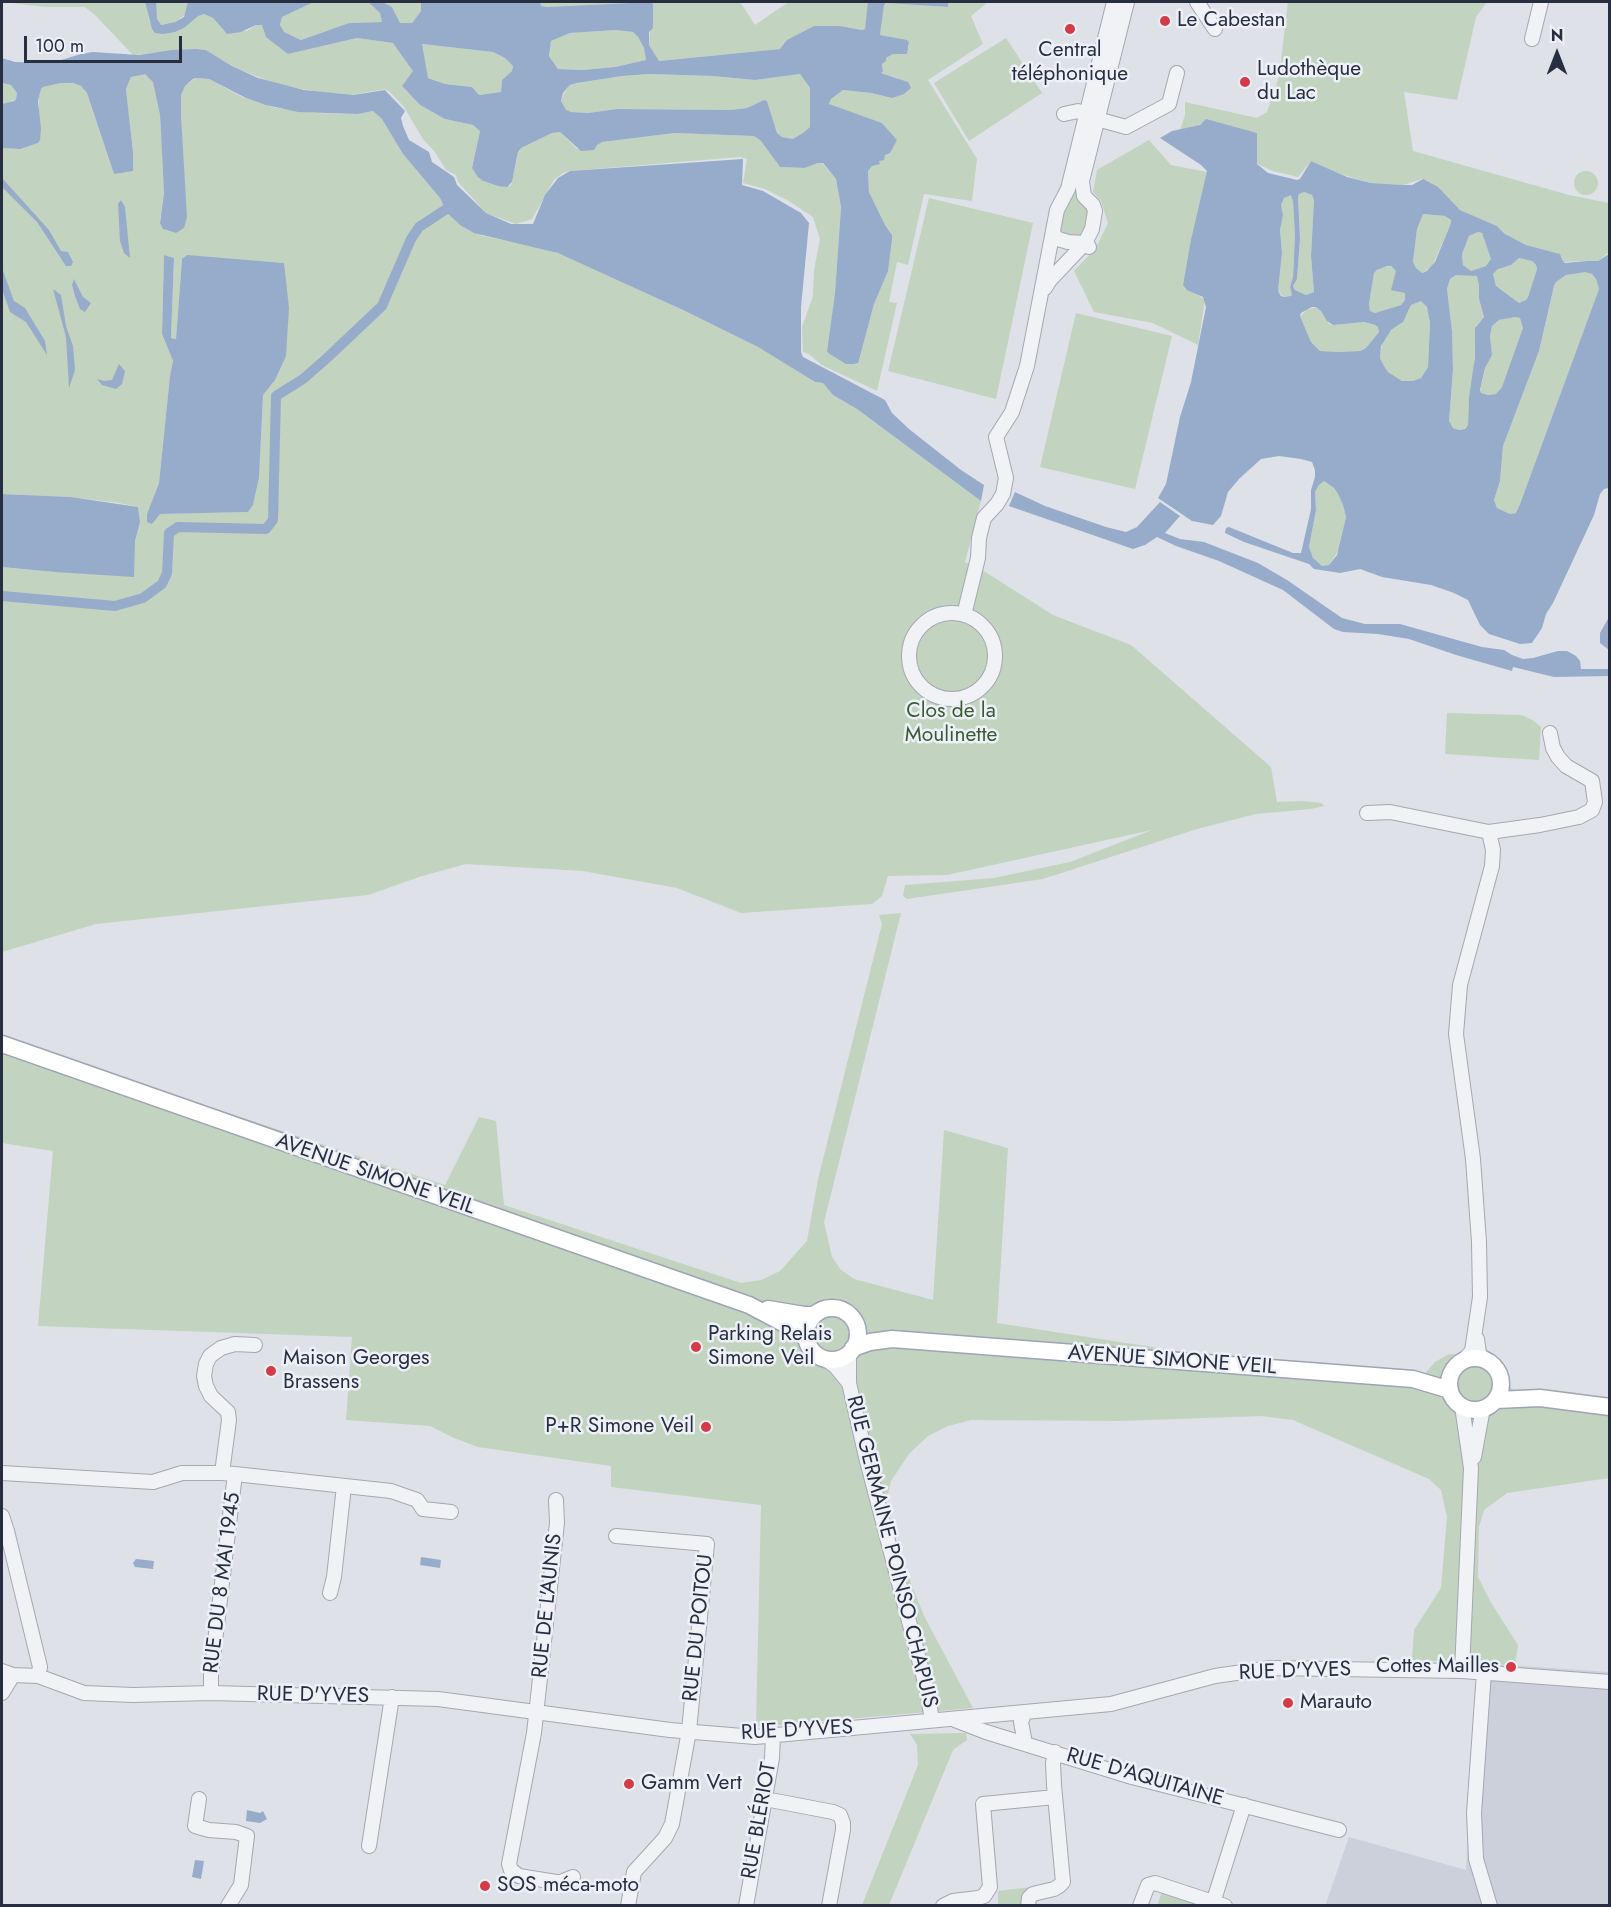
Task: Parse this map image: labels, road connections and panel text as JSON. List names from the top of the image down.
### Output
{
  "streets": {
    "main road": ["AVENUE SIMONE VEIL"],
    "street": [
      "RUE GERMAINE POINSO CHAPUIS",
      "RUE DU 8 MAI 1945",
      "RUE DE L'AUNIS",
      "RUE DU POITOU",
      "RUE D'YVES",
      "RUE D'AQUITAINE",
      "RUE BLÉRIOT"
    ]
  },
  "crossings": [
    ["RUE GERMAINE POINSO CHAPUIS", "RUE D'YVES"],
    ["RUE DU 8 MAI 1945", "RUE D'YVES"],
    ["RUE DE L'AUNIS", "RUE D'YVES"],
    ["RUE DU POITOU", "RUE D'YVES"],
    ["RUE D'YVES", "RUE D'AQUITAINE"],
    ["RUE D'YVES", "RUE BLÉRIOT"]
  ],
  "parks": ["Clos de la Moulinette"],
  "places": [
    "Le Cabestan",
    "Central téléphonique",
    "Ludothèque du Lac",
    "Parking Relais Simone Veil",
    "Maison Georges Brassens",
    "P+R Simone Veil",
    "Cottes Mailles",
    "Marauto",
    "Gamm Vert",
    "SOS méca-moto"
  ],
  "scale_bar": "100 m",
  "north": "top"
}
